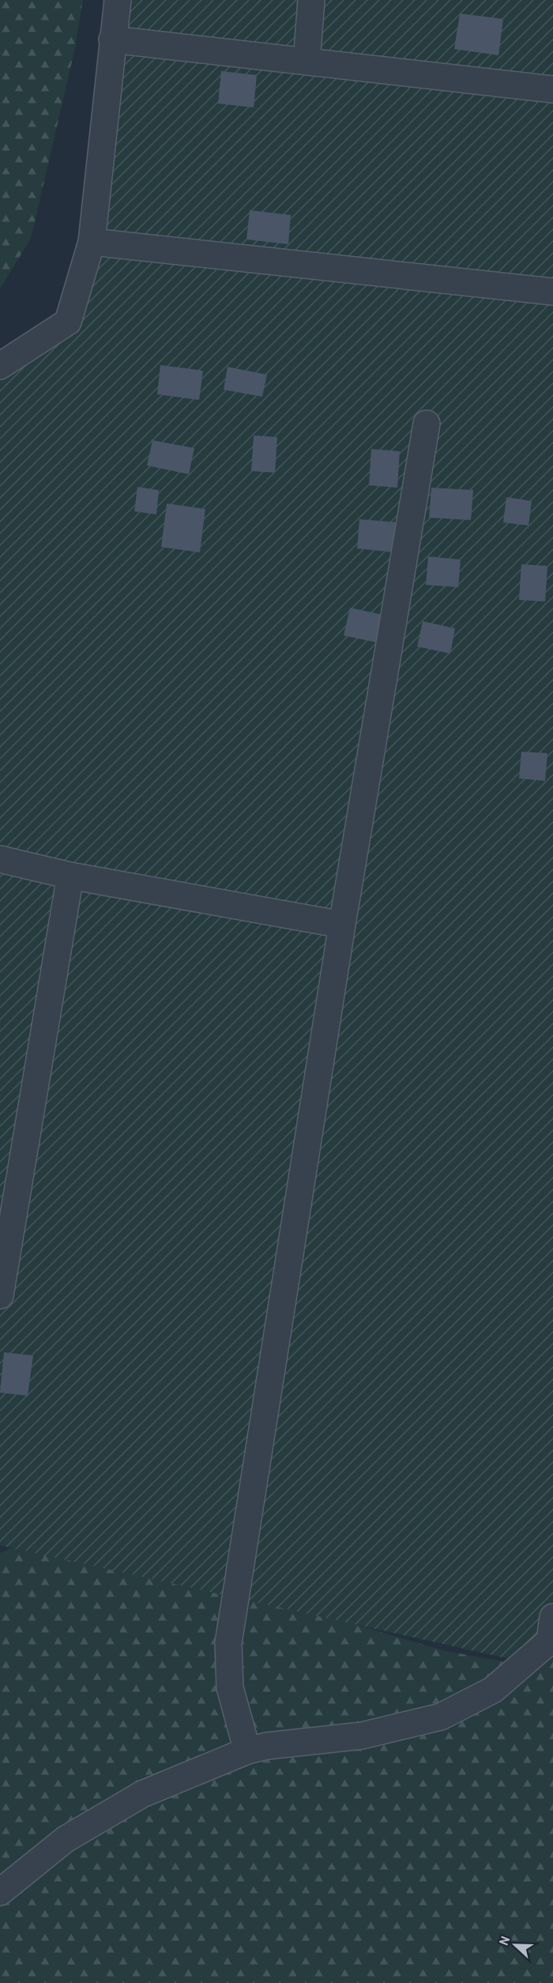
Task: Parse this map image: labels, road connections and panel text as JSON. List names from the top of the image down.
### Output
{
  "north": "left"
}
